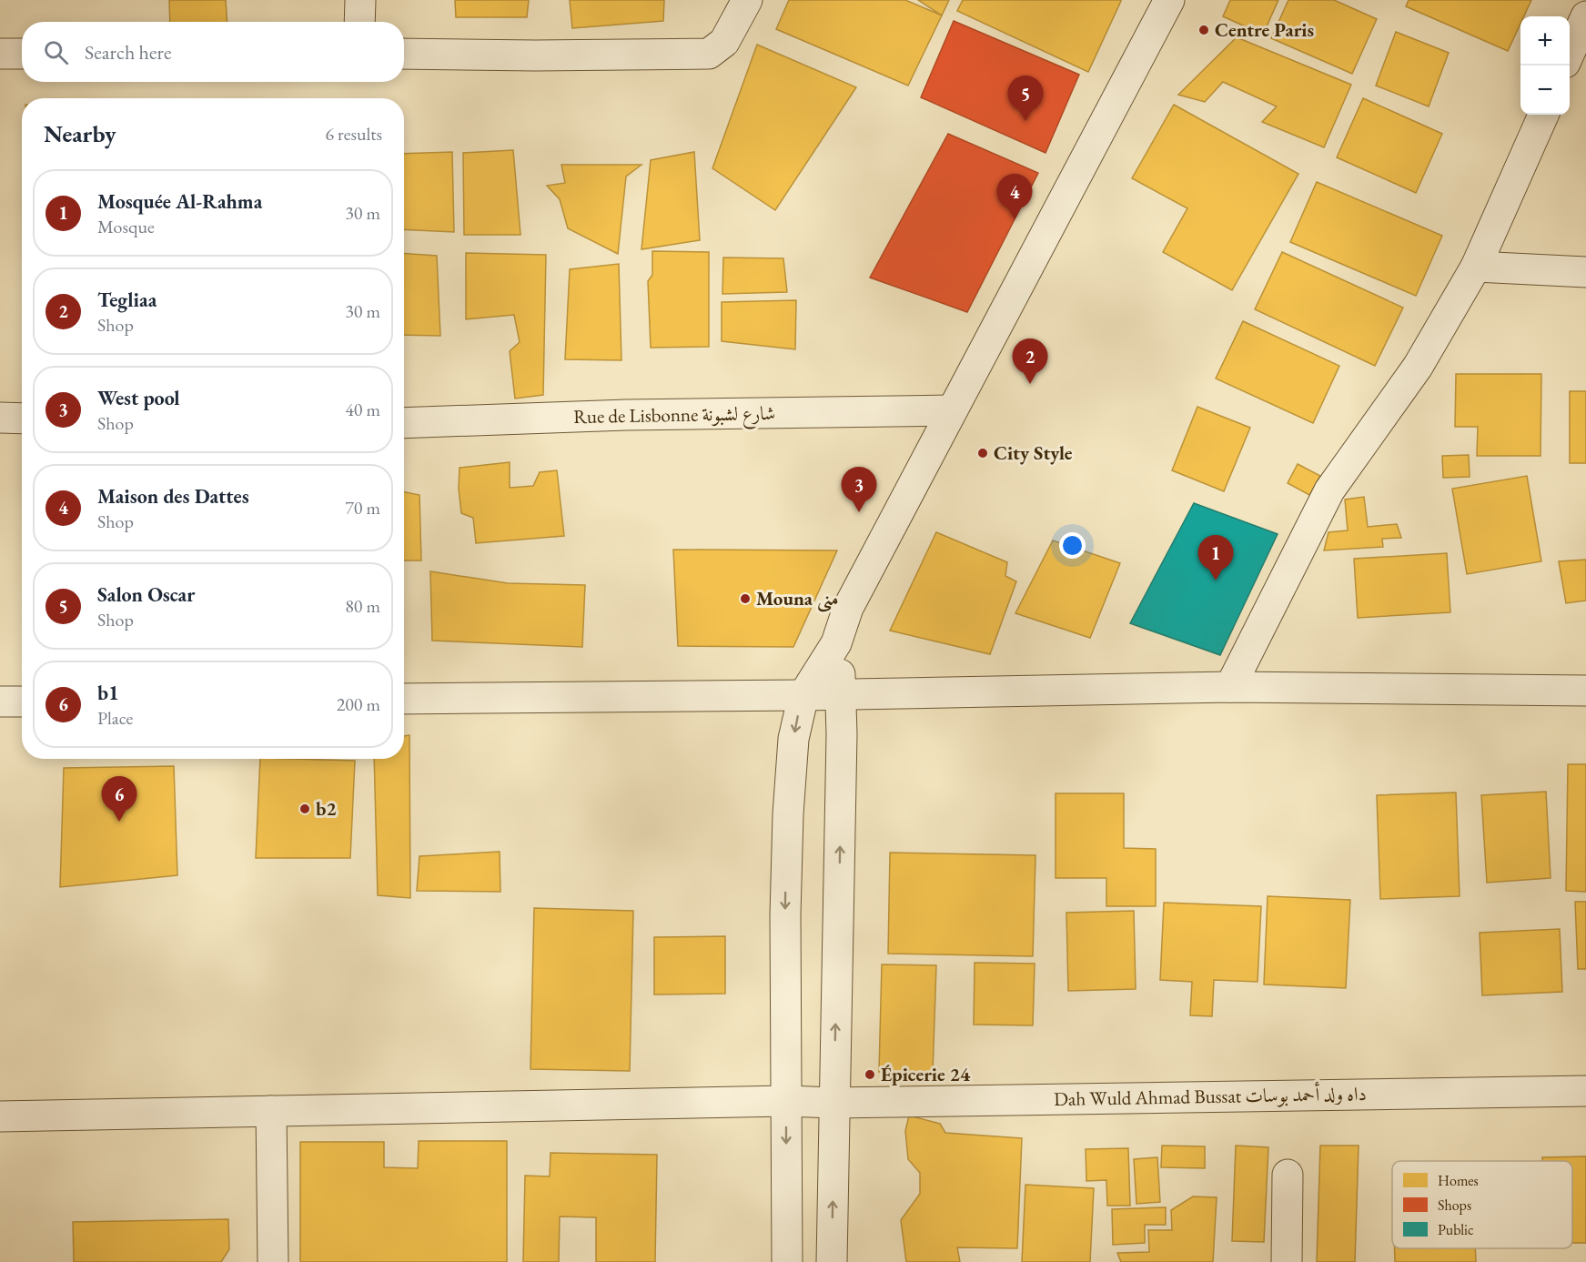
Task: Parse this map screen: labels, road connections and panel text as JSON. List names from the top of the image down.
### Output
{
  "streets": {
    "street": ["Rue de Lisbonne شارع لشبونة", "Dah Wuld Ahmad Bussat داه ولد أحمد بوسات"]
  },
  "places": [
    "Centre Paris",
    "City Style",
    "Mouna منى",
    "b2",
    "Épicerie 24"
  ],
  "legend": ["Homes", "Shops", "Public"],
  "page": {
    "map_buttons": ["+", "−"],
    "search": "Search here",
    "pins": [
      "5",
      "4",
      "2",
      "3",
      "1",
      "6"
    ],
    "heading": ["Nearby", "6 results"],
    "list": [
      {
        "mark": "1",
        "name": "Mosquée Al-Rahma",
        "note": "Mosque",
        "value": "30 m"
      },
      {
        "mark": "2",
        "name": "Tegliaa",
        "note": "Shop",
        "value": "30 m"
      },
      {
        "mark": "3",
        "name": "West pool",
        "note": "Shop",
        "value": "40 m"
      },
      {
        "mark": "4",
        "name": "Maison des Dattes",
        "note": "Shop",
        "value": "70 m"
      },
      {
        "mark": "5",
        "name": "Salon Oscar",
        "note": "Shop",
        "value": "80 m"
      },
      {
        "mark": "6",
        "name": "b1",
        "note": "Place",
        "value": "200 m"
      }
    ]
  }
}
